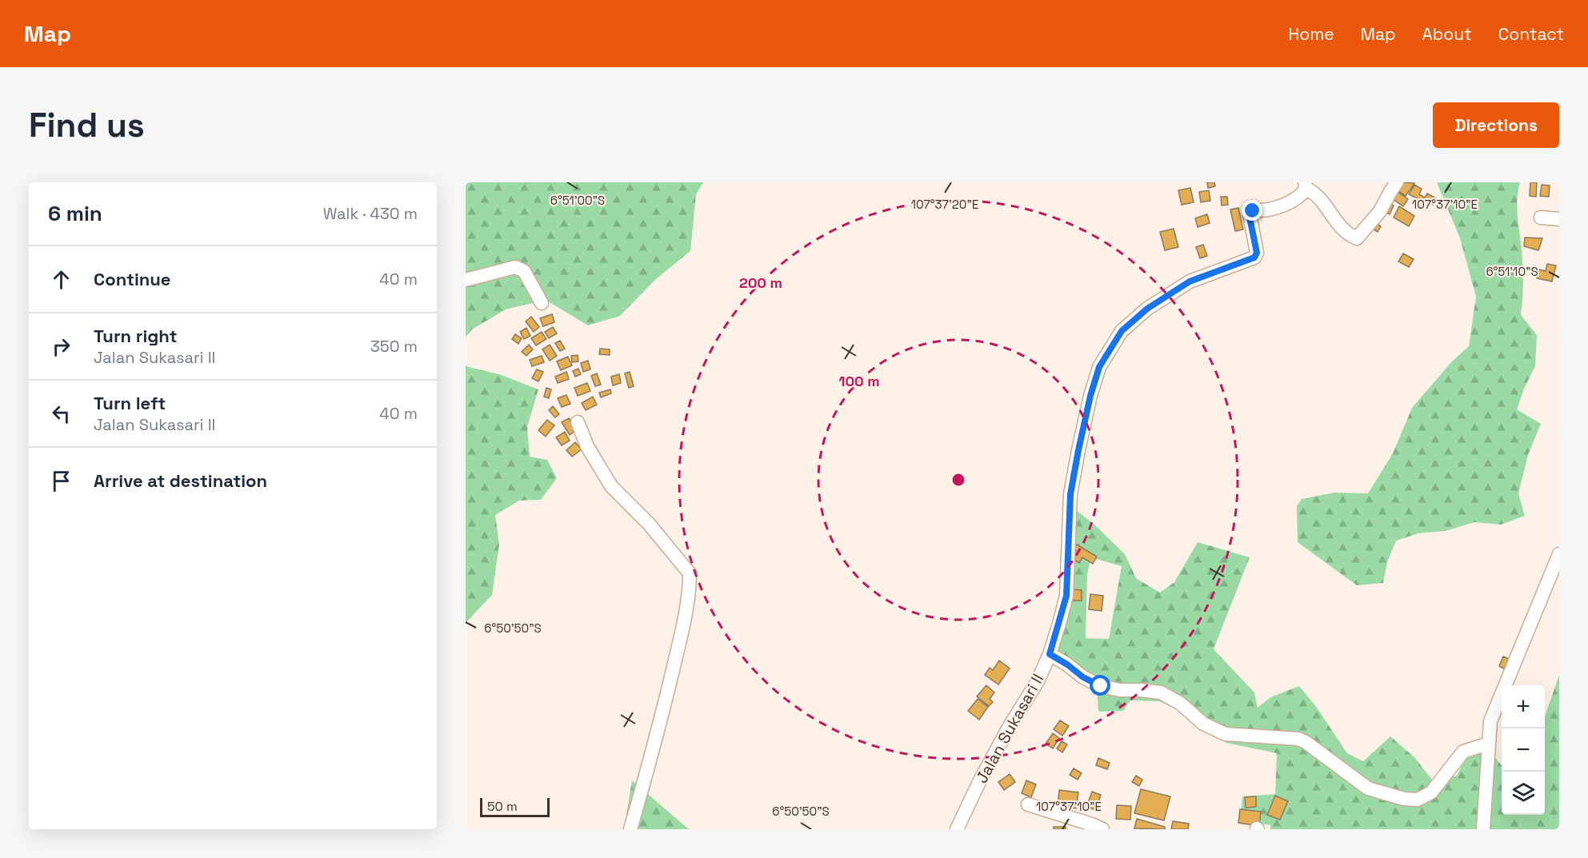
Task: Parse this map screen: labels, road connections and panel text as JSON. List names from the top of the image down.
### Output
{
  "streets": {
    "street": ["Jalan Sukasari II"]
  },
  "scale_bar": "50 m",
  "page": {
    "header": "Map",
    "nav": [
      "Home",
      "Map",
      "About",
      "Contact"
    ],
    "buttons": "Directions",
    "title": "Find us",
    "heading": ["6 min", "Walk · 430 m"],
    "list": [
      ["Continue", "40 m"],
      ["Turn right", "Jalan Sukasari II", "350 m"],
      ["Turn left", "Jalan Sukasari II", "40 m"],
      "Arrive at destination"
    ],
    "map_buttons": ["+", "−"],
    "scale": "50 m"
  },
  "coordinates": [
    "6°51'00\"S",
    "107°37'20\"E",
    "107°37'10\"E",
    "6°51'10\"S",
    "6°50'50\"S"
  ],
  "rings": ["200 m", "100 m"]
}
